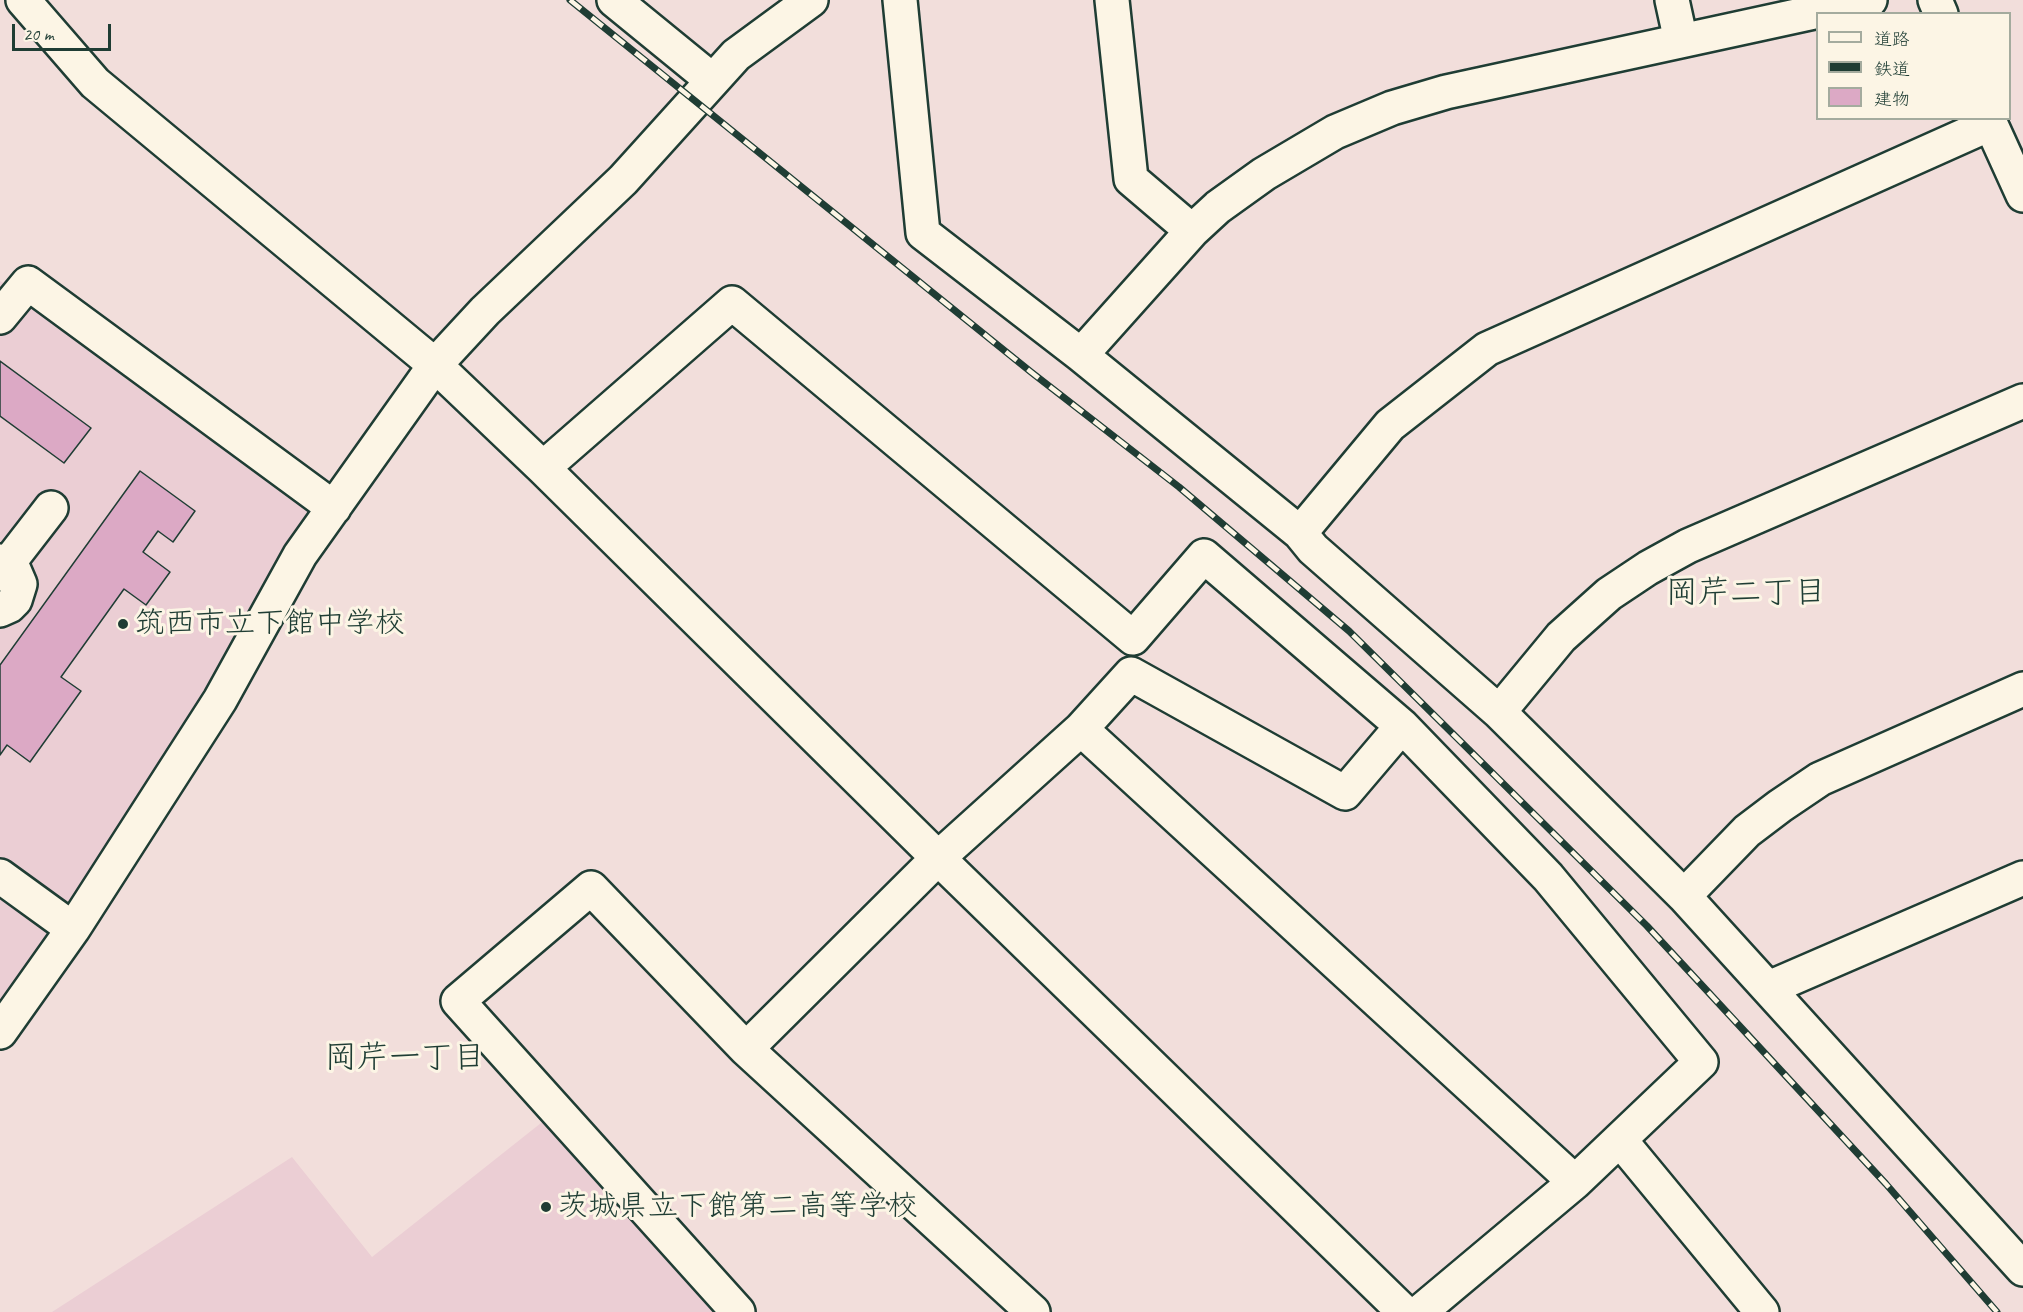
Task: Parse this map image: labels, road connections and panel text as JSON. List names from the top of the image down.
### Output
{
  "districts": ["岡芹二丁目", "岡芹一丁目"],
  "places": ["筑西市立下館中学校", "茨城県立下館第二高等学校"],
  "legend": ["道路", "鉄道", "建物"],
  "scale_bar": "20 m"
}
